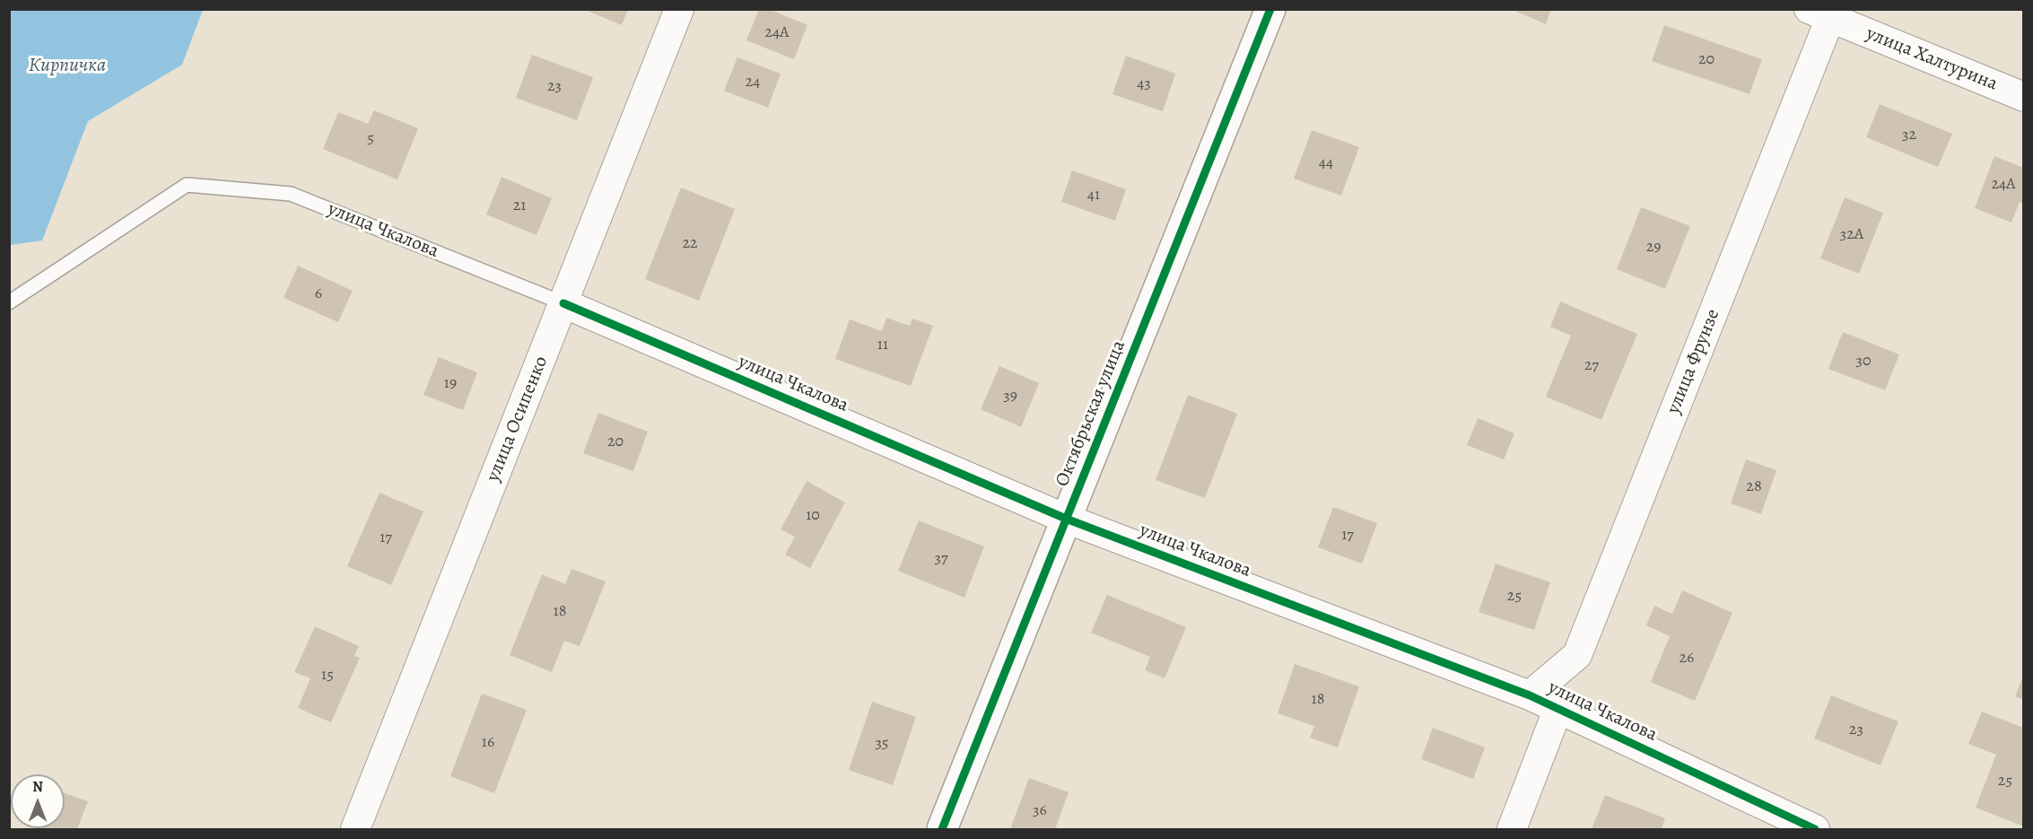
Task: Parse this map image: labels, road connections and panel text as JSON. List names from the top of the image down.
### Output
{
  "streets": {
    "street": [
      "улица Халтурина",
      "улица Чкалова",
      "улица Фрунзе",
      "Октябрьская улица",
      "улица Осипенко"
    ]
  },
  "crossings": [
    ["улица Халтурина", "улица Фрунзе"],
    ["улица Чкалова", "улица Фрунзе"],
    ["улица Чкалова", "Октябрьская улица"],
    ["улица Чкалова", "улица Осипенко"]
  ],
  "water": ["Кирпичка"],
  "house_numbers": [
    "24А",
    "20",
    "24",
    "43",
    "23",
    "32",
    "5",
    "44",
    "24А",
    "41",
    "21",
    "32А",
    "22",
    "29",
    "6",
    "11",
    "30",
    "27",
    "19",
    "39",
    "20",
    "28",
    "10",
    "17",
    "17",
    "37",
    "25",
    "18",
    "26",
    "15",
    "18",
    "23",
    "16",
    "35",
    "25",
    "36"
  ],
  "north": "top"
}
